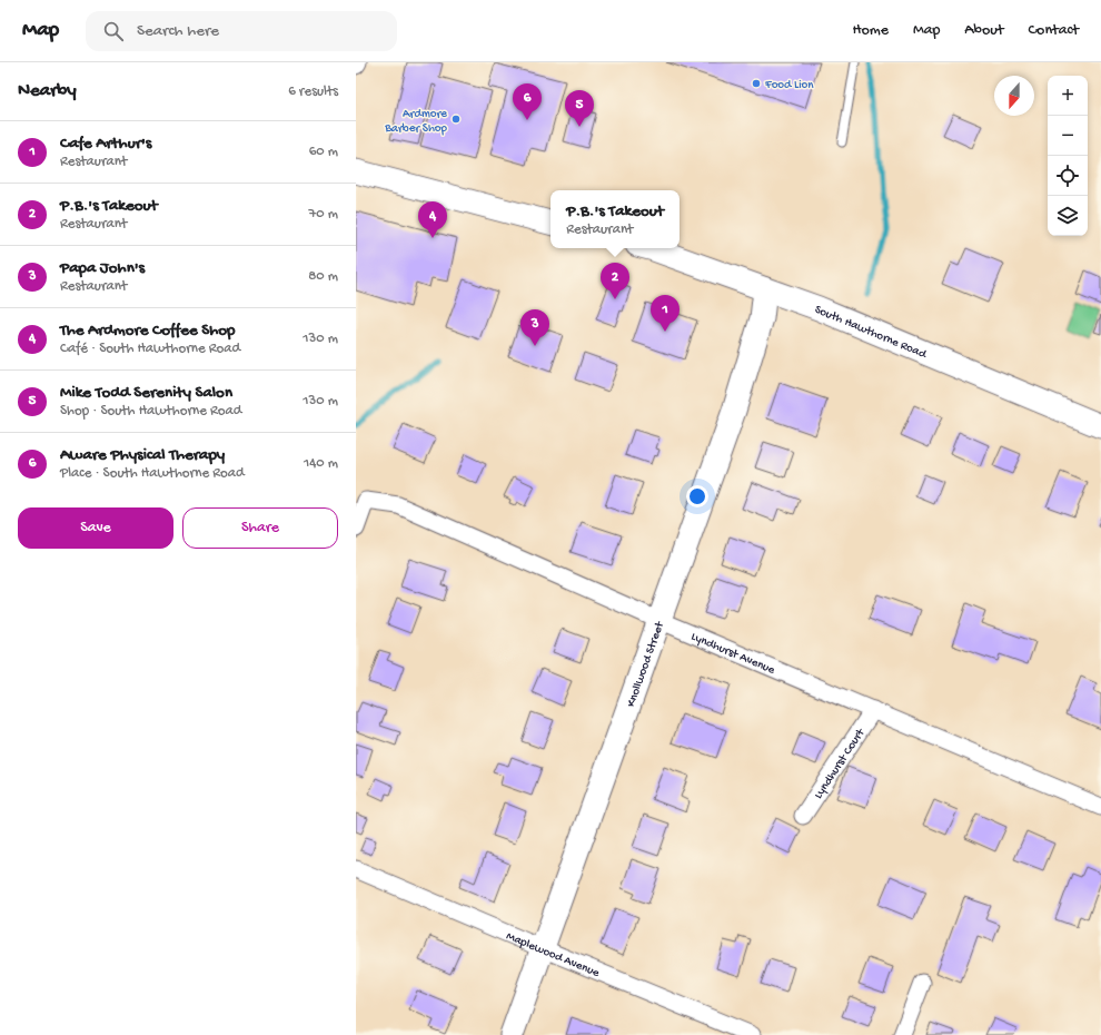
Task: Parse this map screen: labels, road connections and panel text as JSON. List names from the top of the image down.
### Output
{
  "streets": {
    "main road": ["South Hawthorne Road", "Knollwood Street"],
    "street": ["Lyndhurst Avenue", "Lyndhurst Court", "Maplewood Avenue"]
  },
  "crossings": [
    ["South Hawthorne Road", "Knollwood Street"],
    ["Lyndhurst Avenue", "Knollwood Street"],
    ["Lyndhurst Avenue", "Lyndhurst Court"],
    ["Knollwood Street", "Maplewood Avenue"]
  ],
  "places": ["Food Lion", "Ardmore Barber Shop"],
  "north": "bottom",
  "page": {
    "header": "Map",
    "search": "Search here",
    "nav": [
      "Home",
      "Map",
      "About",
      "Contact"
    ],
    "heading": ["Nearby", "6 results"],
    "map_buttons": ["+", "−"],
    "pins": [
      "6",
      "5",
      "4",
      "2",
      "1",
      "3"
    ],
    "list": [
      {
        "mark": "1",
        "name": "Cafe Arthur's",
        "note": "Restaurant",
        "value": "60 m"
      },
      {
        "mark": "2",
        "name": "P.B.'s Takeout",
        "note": "Restaurant",
        "value": "70 m"
      },
      {
        "mark": "3",
        "name": "Papa John's",
        "note": "Restaurant",
        "value": "80 m"
      },
      {
        "mark": "4",
        "name": "The Ardmore Coffee Shop",
        "note": "Café · South Hawthorne Road",
        "value": "130 m"
      },
      {
        "mark": "5",
        "name": "Mike Todd Serenity Salon",
        "note": "Shop · South Hawthorne Road",
        "value": "130 m"
      },
      {
        "mark": "6",
        "name": "Aware Physical Therapy",
        "note": "Place · South Hawthorne Road",
        "value": "140 m"
      }
    ],
    "popup": ["P.B.'s Takeout", "Restaurant"],
    "buttons": ["Save", "Share"]
  }
}
